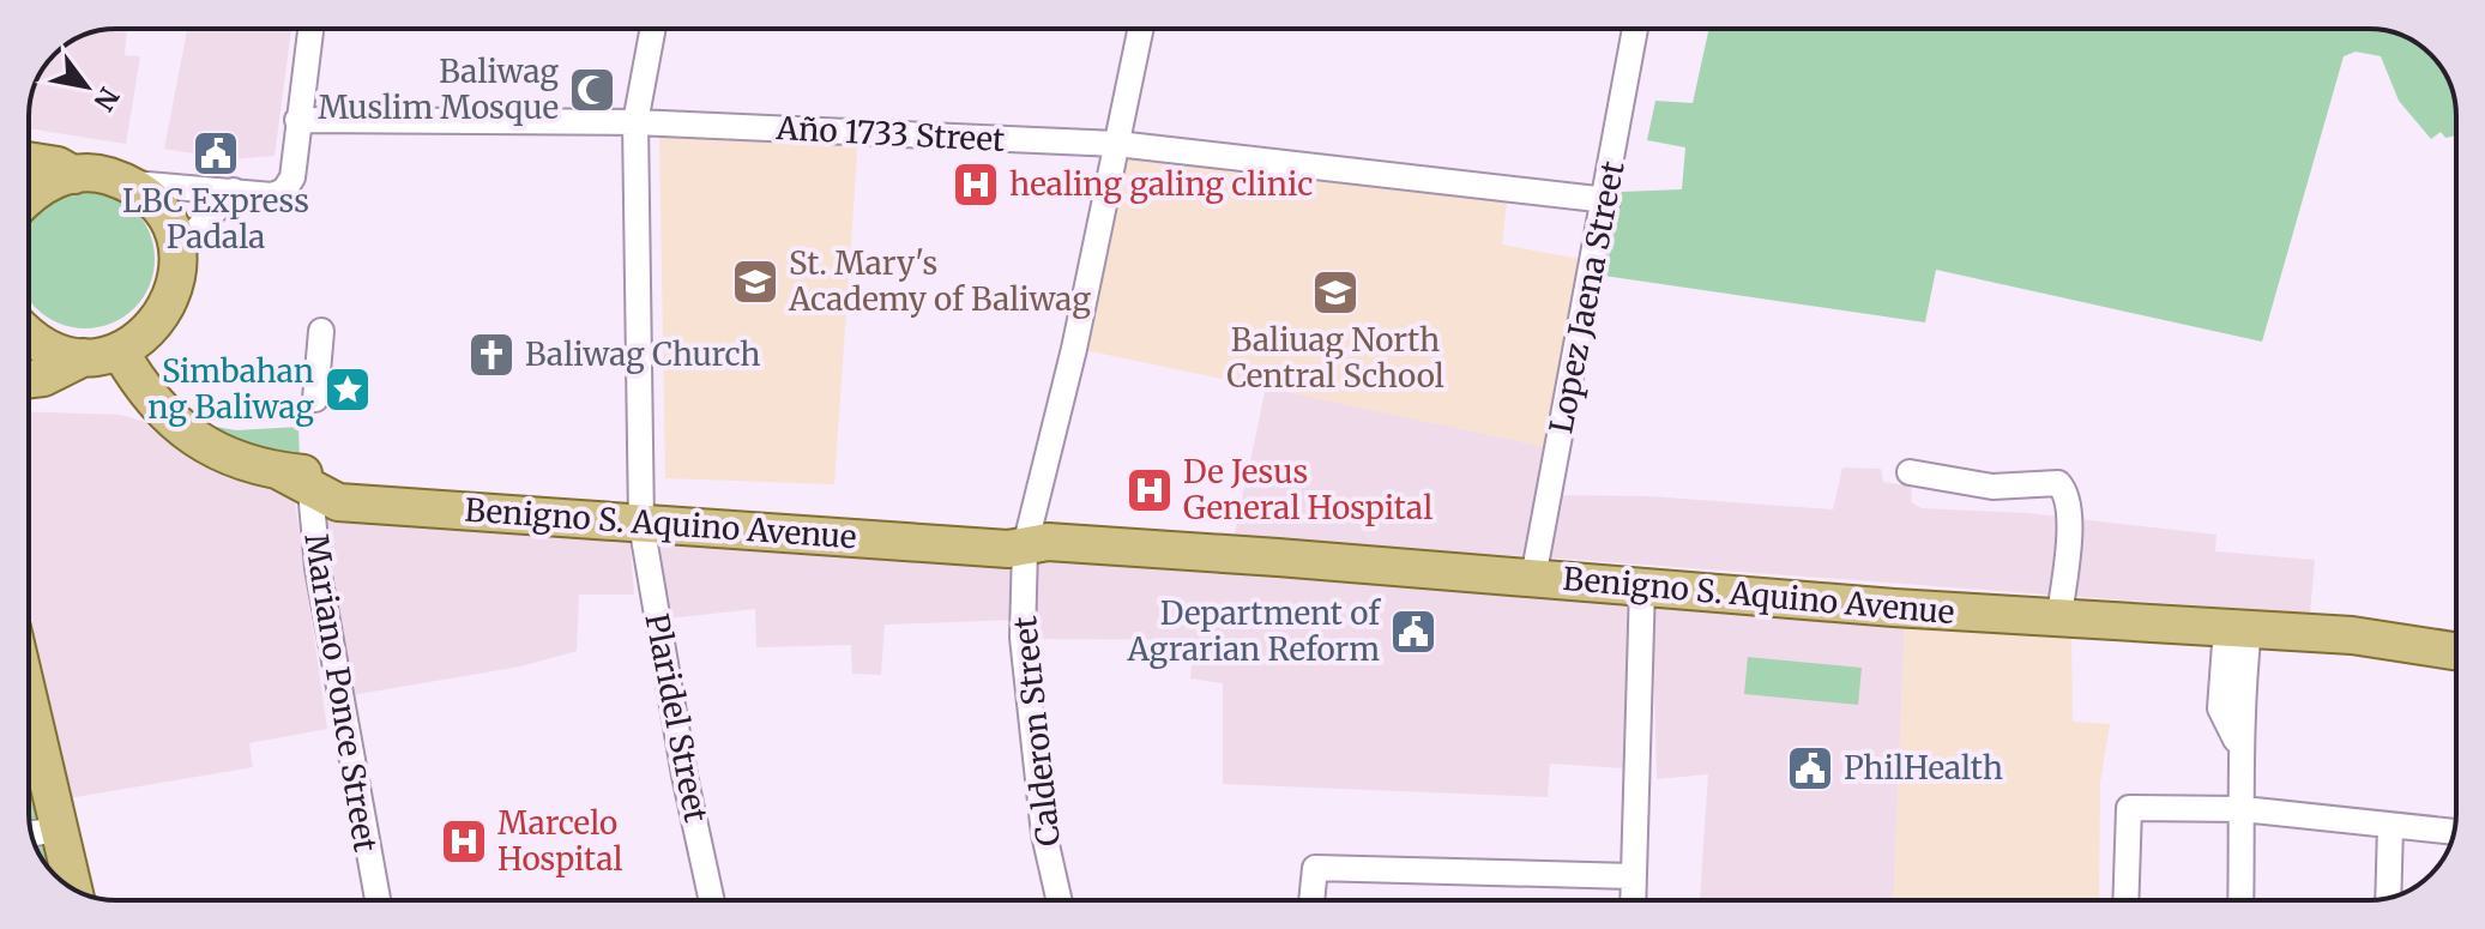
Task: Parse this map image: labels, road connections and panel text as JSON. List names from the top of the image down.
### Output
{
  "streets": {
    "main road": ["Benigno S. Aquino Avenue"],
    "street": [
      "Año 1733 Street",
      "Lopez Jaena Street",
      "Mariano Ponce Street",
      "Plaridel Street",
      "Calderon Street"
    ]
  },
  "crossings": [
    ["Año 1733 Street", "Lopez Jaena Street"],
    ["Año 1733 Street", "Plaridel Street"],
    ["Año 1733 Street", "Calderon Street"],
    ["Lopez Jaena Street", "Benigno S. Aquino Avenue"],
    ["Benigno S. Aquino Avenue", "Mariano Ponce Street"],
    ["Benigno S. Aquino Avenue", "Plaridel Street"],
    ["Benigno S. Aquino Avenue", "Calderon Street"]
  ],
  "places": {
    "mosque": ["Baliwag Muslim Mosque"],
    "public building": ["LBC Express Padala", "Department of Agrarian Reform", "PhilHealth"],
    "hospital": ["healing galing clinic", "De Jesus General Hospital", "Marcelo Hospital"],
    "school or university": ["St. Mary's Academy of Baliwag", "Baliuag North Central School"],
    "church": ["Baliwag Church"],
    "place": ["Simbahan ng Baliwag"]
  },
  "north": "bottom right"
}
